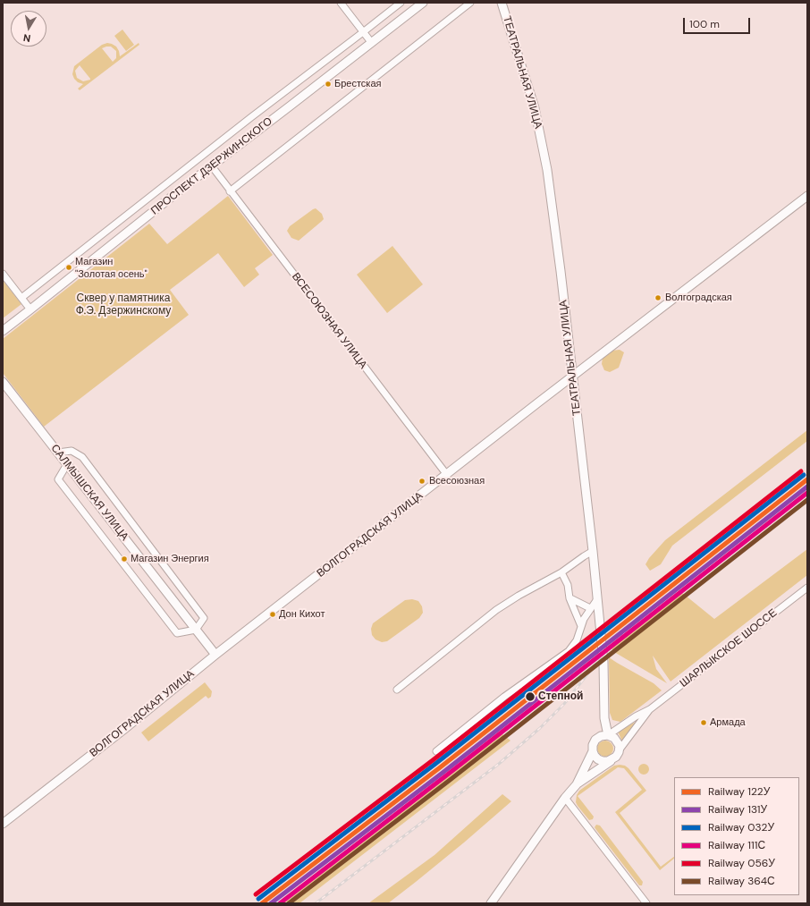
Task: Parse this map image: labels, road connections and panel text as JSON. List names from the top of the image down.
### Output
{
  "streets": {
    "main road": [
      "ТЕАТРАЛЬНАЯ УЛИЦА",
      "ПРОСПЕКТ ДЗЕРЖИНСКОГО",
      "САЛМЫШСКАЯ УЛИЦА",
      "ВОЛГОГРАДСКАЯ УЛИЦА"
    ],
    "street": ["ВСЕСОЮЗНАЯ УЛИЦА", "ШАРЛЫКСКОЕ ШОССЕ"]
  },
  "crossings": [
    ["ТЕАТРАЛЬНАЯ УЛИЦА", "ВОЛГОГРАДСКАЯ УЛИЦА"],
    ["ТЕАТРАЛЬНАЯ УЛИЦА", "ШАРЛЫКСКОЕ ШОССЕ"],
    ["ПРОСПЕКТ ДЗЕРЖИНСКОГО", "ВСЕСОЮЗНАЯ УЛИЦА"],
    ["ВСЕСОЮЗНАЯ УЛИЦА", "ВОЛГОГРАДСКАЯ УЛИЦА"],
    ["САЛМЫШСКАЯ УЛИЦА", "ВОЛГОГРАДСКАЯ УЛИЦА"]
  ],
  "parks": ["Сквер у памятника Ф.Э. Дзержинскому"],
  "places": [
    "Брестская",
    "Магазин \"Золотая осень\"",
    "Волгоградская",
    "Всесоюзная",
    "Магазин Энергия",
    "Дон Кихот",
    "Степной",
    "Армада"
  ],
  "lines": [
    "rail line 056У",
    "rail line 032У",
    "rail line 122У",
    "rail line 131У",
    "rail line 111С",
    "rail line 364С"
  ],
  "legend": [
    "Railway 122У",
    "Railway 131У",
    "Railway 032У",
    "Railway 111С",
    "Railway 056У",
    "Railway 364С"
  ],
  "scale_bar": "100 m",
  "north": "bottom"
}
